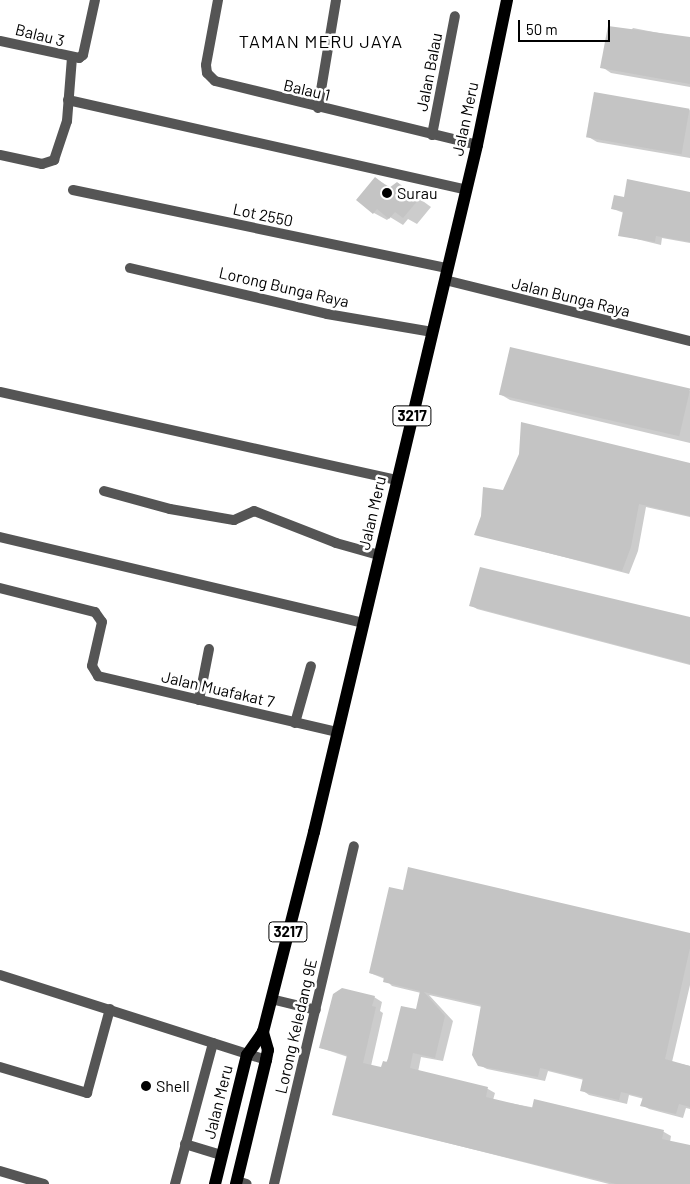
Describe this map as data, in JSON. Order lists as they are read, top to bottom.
{
  "streets": {
    "main road": ["Jalan Meru", "3217"],
    "street": [
      "Balau 3",
      "Jalan Balau",
      "Balau 1",
      "Lot 2550",
      "Lorong Bunga Raya",
      "Jalan Bunga Raya",
      "Jalan Muafakat 7",
      "Lorong Keledang 9E"
    ]
  },
  "crossings": [
    ["Jalan Balau", "Balau 1"],
    ["Balau 1", "Jalan Meru"],
    ["Jalan Meru", "Lot 2550"],
    ["Jalan Meru", "Lorong Bunga Raya"],
    ["Jalan Meru", "Jalan Bunga Raya"],
    ["Jalan Meru", "Jalan Muafakat 7"],
    ["Lot 2550", "Jalan Bunga Raya"]
  ],
  "districts": ["TAMAN MERU JAYA"],
  "places": ["Surau", "Shell"],
  "scale_bar": "50 m"
}
